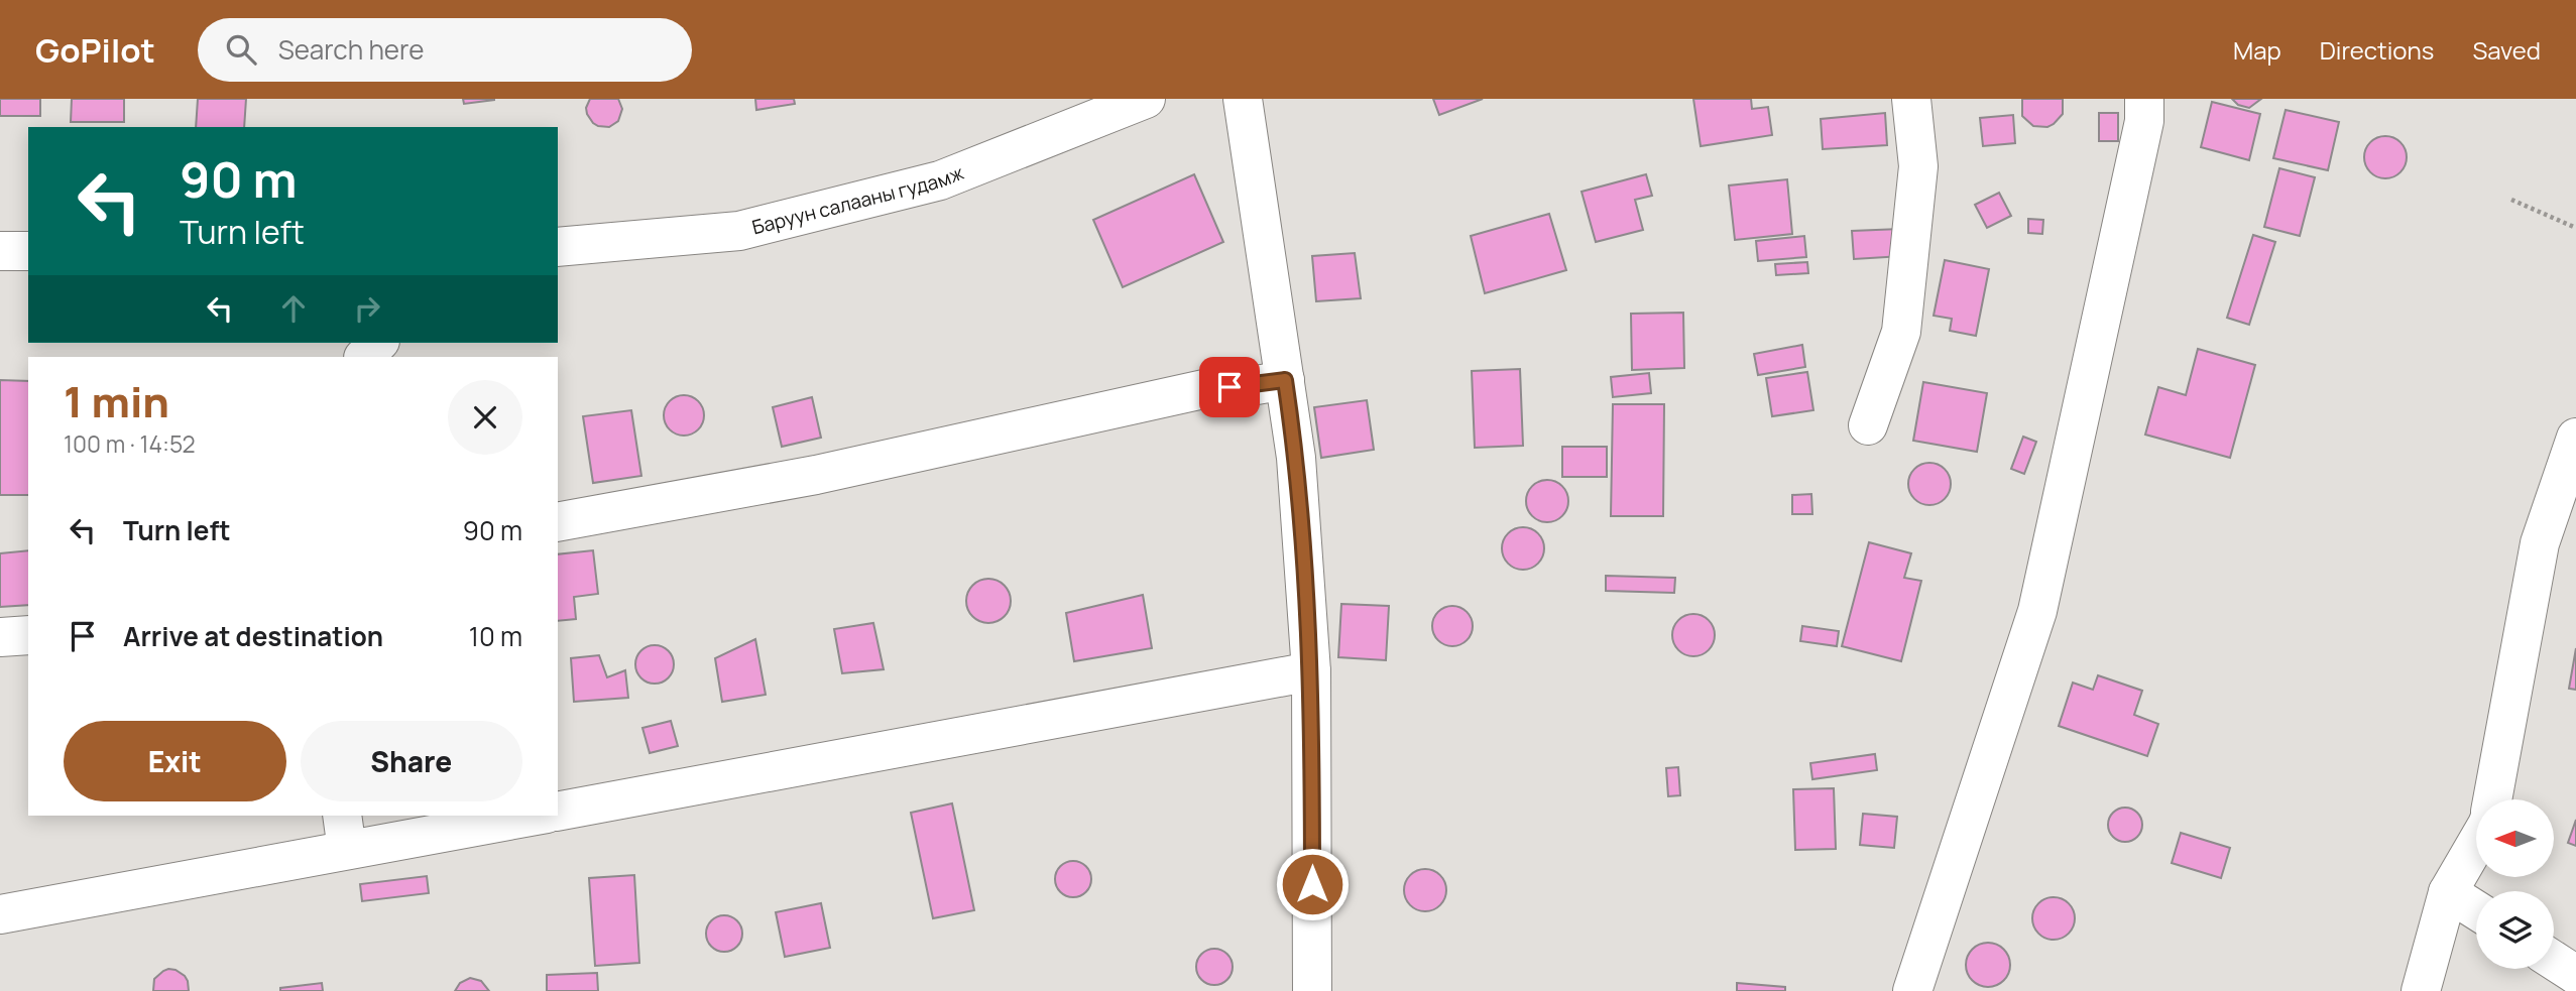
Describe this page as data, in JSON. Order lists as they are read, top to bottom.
{
  "streets": {
    "street": ["Баруун салааны гудамж"]
  },
  "north": "left",
  "page": {
    "header": "GoPilot",
    "search": "Search here",
    "nav": ["Map", "Directions", "Saved"],
    "turn": ["90 m", "Turn left"],
    "heading": ["1 min", "100 m · 14:52"],
    "list": [
      {
        "name": "Turn left",
        "value": "90 m"
      },
      {
        "name": "Arrive at destination",
        "value": "10 m"
      }
    ],
    "buttons": ["Exit", "Share"]
  }
}
